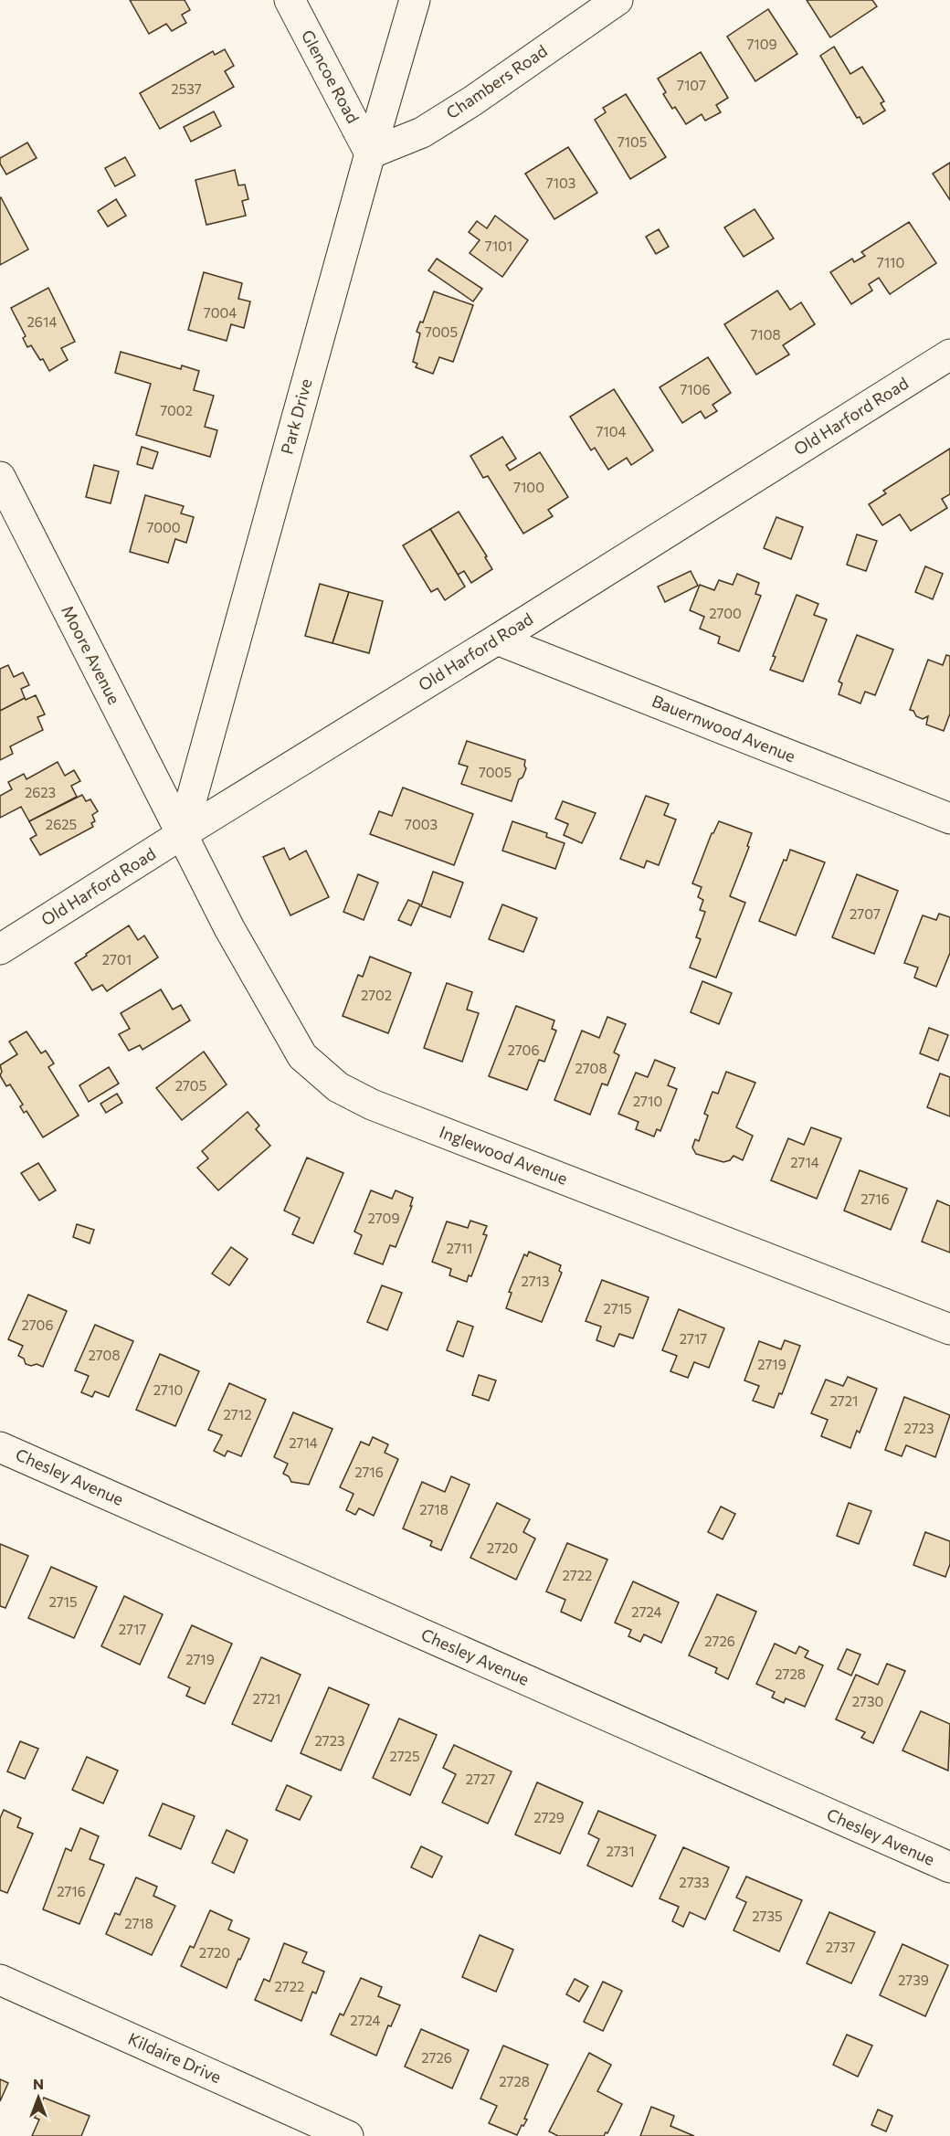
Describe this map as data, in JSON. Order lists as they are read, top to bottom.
{
  "streets": {
    "street": [
      "Glencoe Road",
      "Chambers Road",
      "Park Drive",
      "Old Harford Road",
      "Moore Avenue",
      "Bauernwood Avenue",
      "Inglewood Avenue",
      "Chesley Avenue",
      "Kildaire Drive"
    ]
  },
  "crossings": [
    ["Glencoe Road", "Chambers Road"],
    ["Glencoe Road", "Park Drive"],
    ["Chambers Road", "Park Drive"],
    ["Park Drive", "Old Harford Road"],
    ["Park Drive", "Moore Avenue"],
    ["Park Drive", "Inglewood Avenue"],
    ["Old Harford Road", "Moore Avenue"],
    ["Old Harford Road", "Bauernwood Avenue"],
    ["Old Harford Road", "Inglewood Avenue"],
    ["Moore Avenue", "Inglewood Avenue"]
  ],
  "house_numbers": [
    "7109",
    "7107",
    "2537",
    "7105",
    "7103",
    "7101",
    "7110",
    "7004",
    "2614",
    "7005",
    "7108",
    "7106",
    "7002",
    "7104",
    "7100",
    "7000",
    "2700",
    "7005",
    "2623",
    "2625",
    "7003",
    "2707",
    "2701",
    "2702",
    "2706",
    "2708",
    "2705",
    "2710",
    "2714",
    "2716",
    "2709",
    "2711",
    "2713",
    "2715",
    "2706",
    "2717",
    "2708",
    "2719",
    "2710",
    "2721",
    "2712",
    "2723",
    "2714",
    "2716",
    "2718",
    "2720",
    "2722",
    "2715",
    "2724",
    "2717",
    "2726",
    "2719",
    "2728",
    "2721",
    "2730",
    "2723",
    "2725",
    "2727",
    "2729",
    "2731",
    "2733",
    "2716",
    "2735",
    "2718",
    "2737",
    "2720",
    "2739",
    "2722",
    "2724",
    "2726",
    "2728"
  ],
  "north": "top"
}
